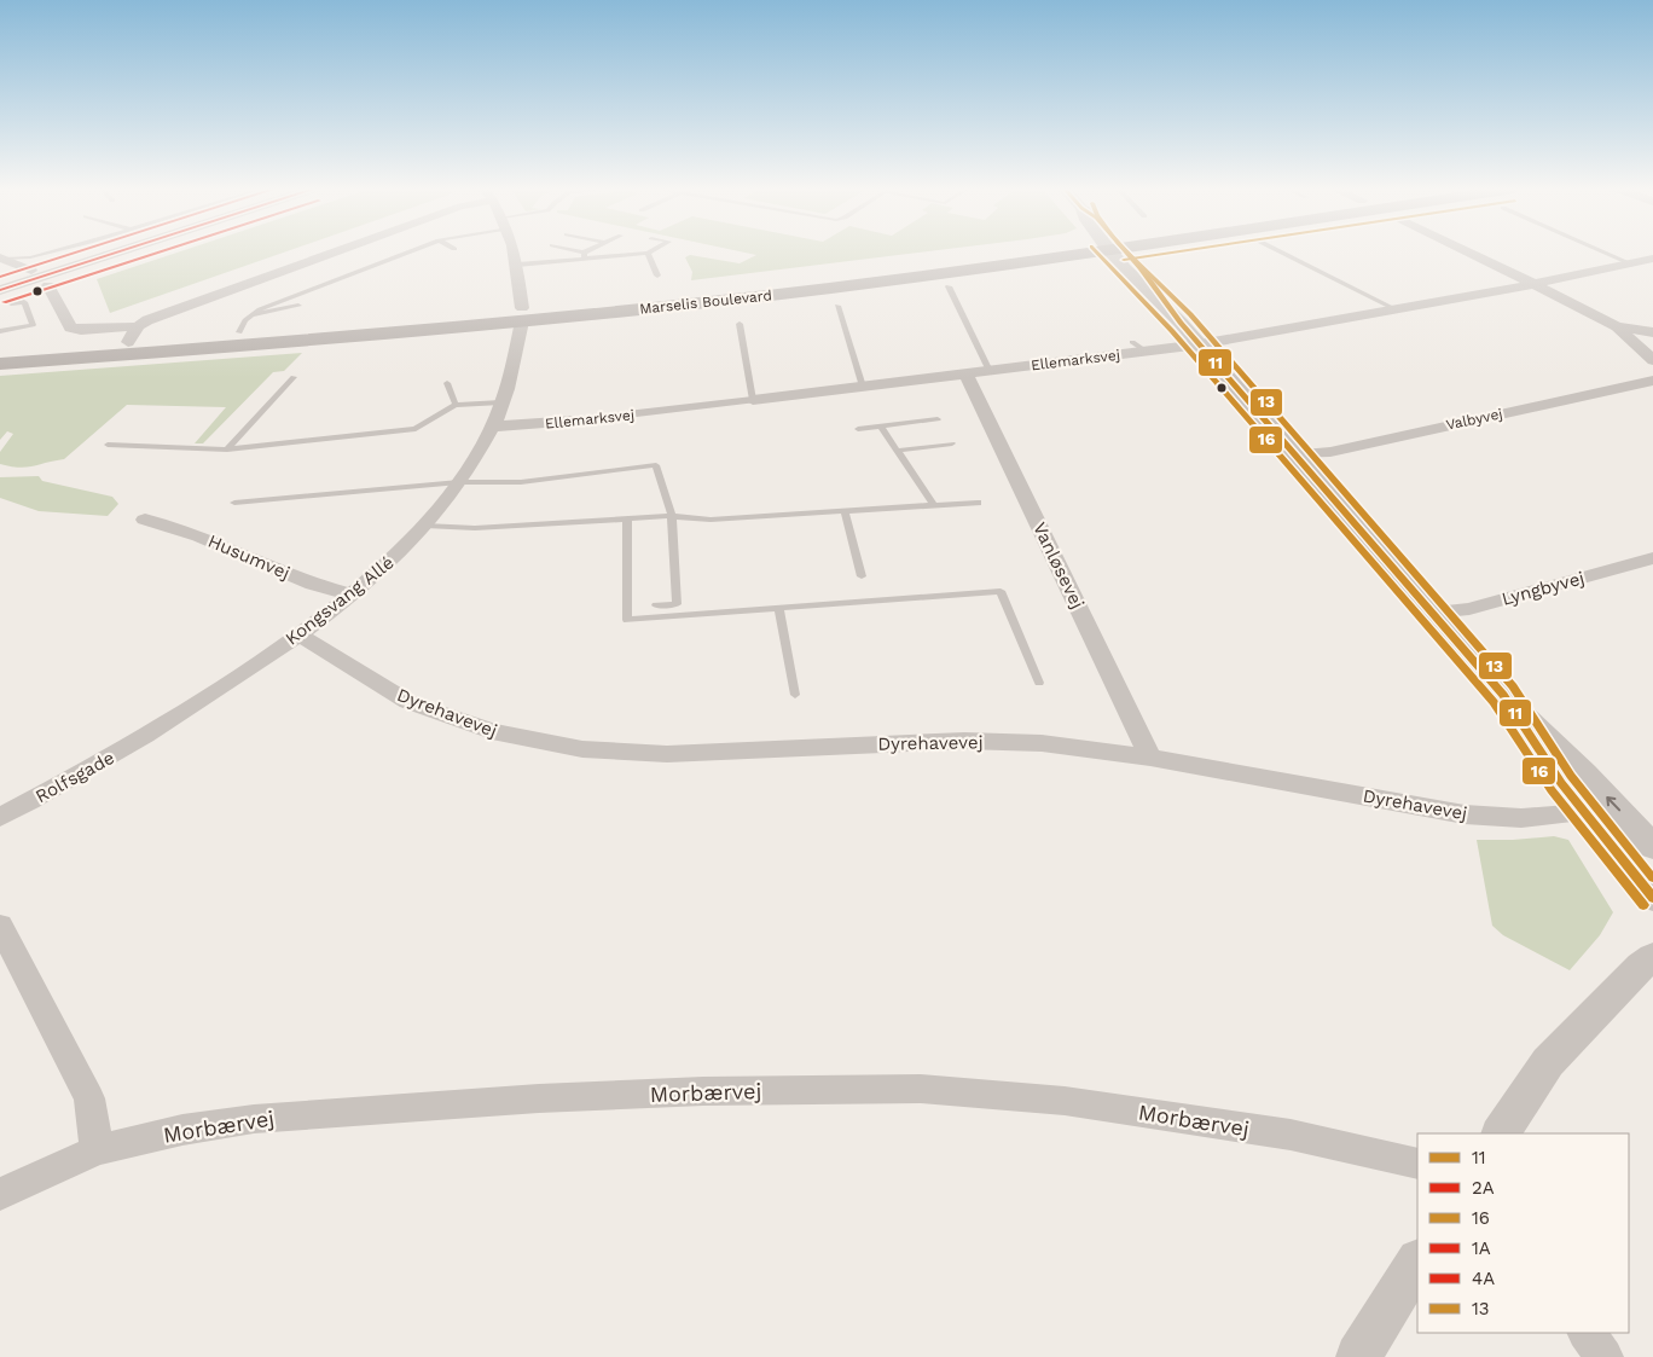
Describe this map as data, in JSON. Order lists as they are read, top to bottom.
{
  "streets": {
    "main road": ["Marselis Boulevard"],
    "street": [
      "Ellemarksvej",
      "Valbyvej",
      "Husumvej",
      "Vanløsevej",
      "Lyngbyvej",
      "Kongsvang Allé",
      "Dyrehavevej",
      "Rolfsgade",
      "Morbærvej"
    ]
  },
  "crossings": [
    ["Marselis Boulevard", "Kongsvang Allé"],
    ["Ellemarksvej", "Vanløsevej"],
    ["Ellemarksvej", "Kongsvang Allé"],
    ["Husumvej", "Kongsvang Allé"],
    ["Vanløsevej", "Dyrehavevej"],
    ["Kongsvang Allé", "Dyrehavevej"],
    ["Kongsvang Allé", "Rolfsgade"]
  ],
  "lines": [
    "transit line 11",
    "transit line 2A",
    "transit line 16",
    "transit line 1A",
    "transit line 4A",
    "transit line 13"
  ],
  "legend": [
    "11",
    "2A",
    "16",
    "1A",
    "4A",
    "13"
  ]
}
